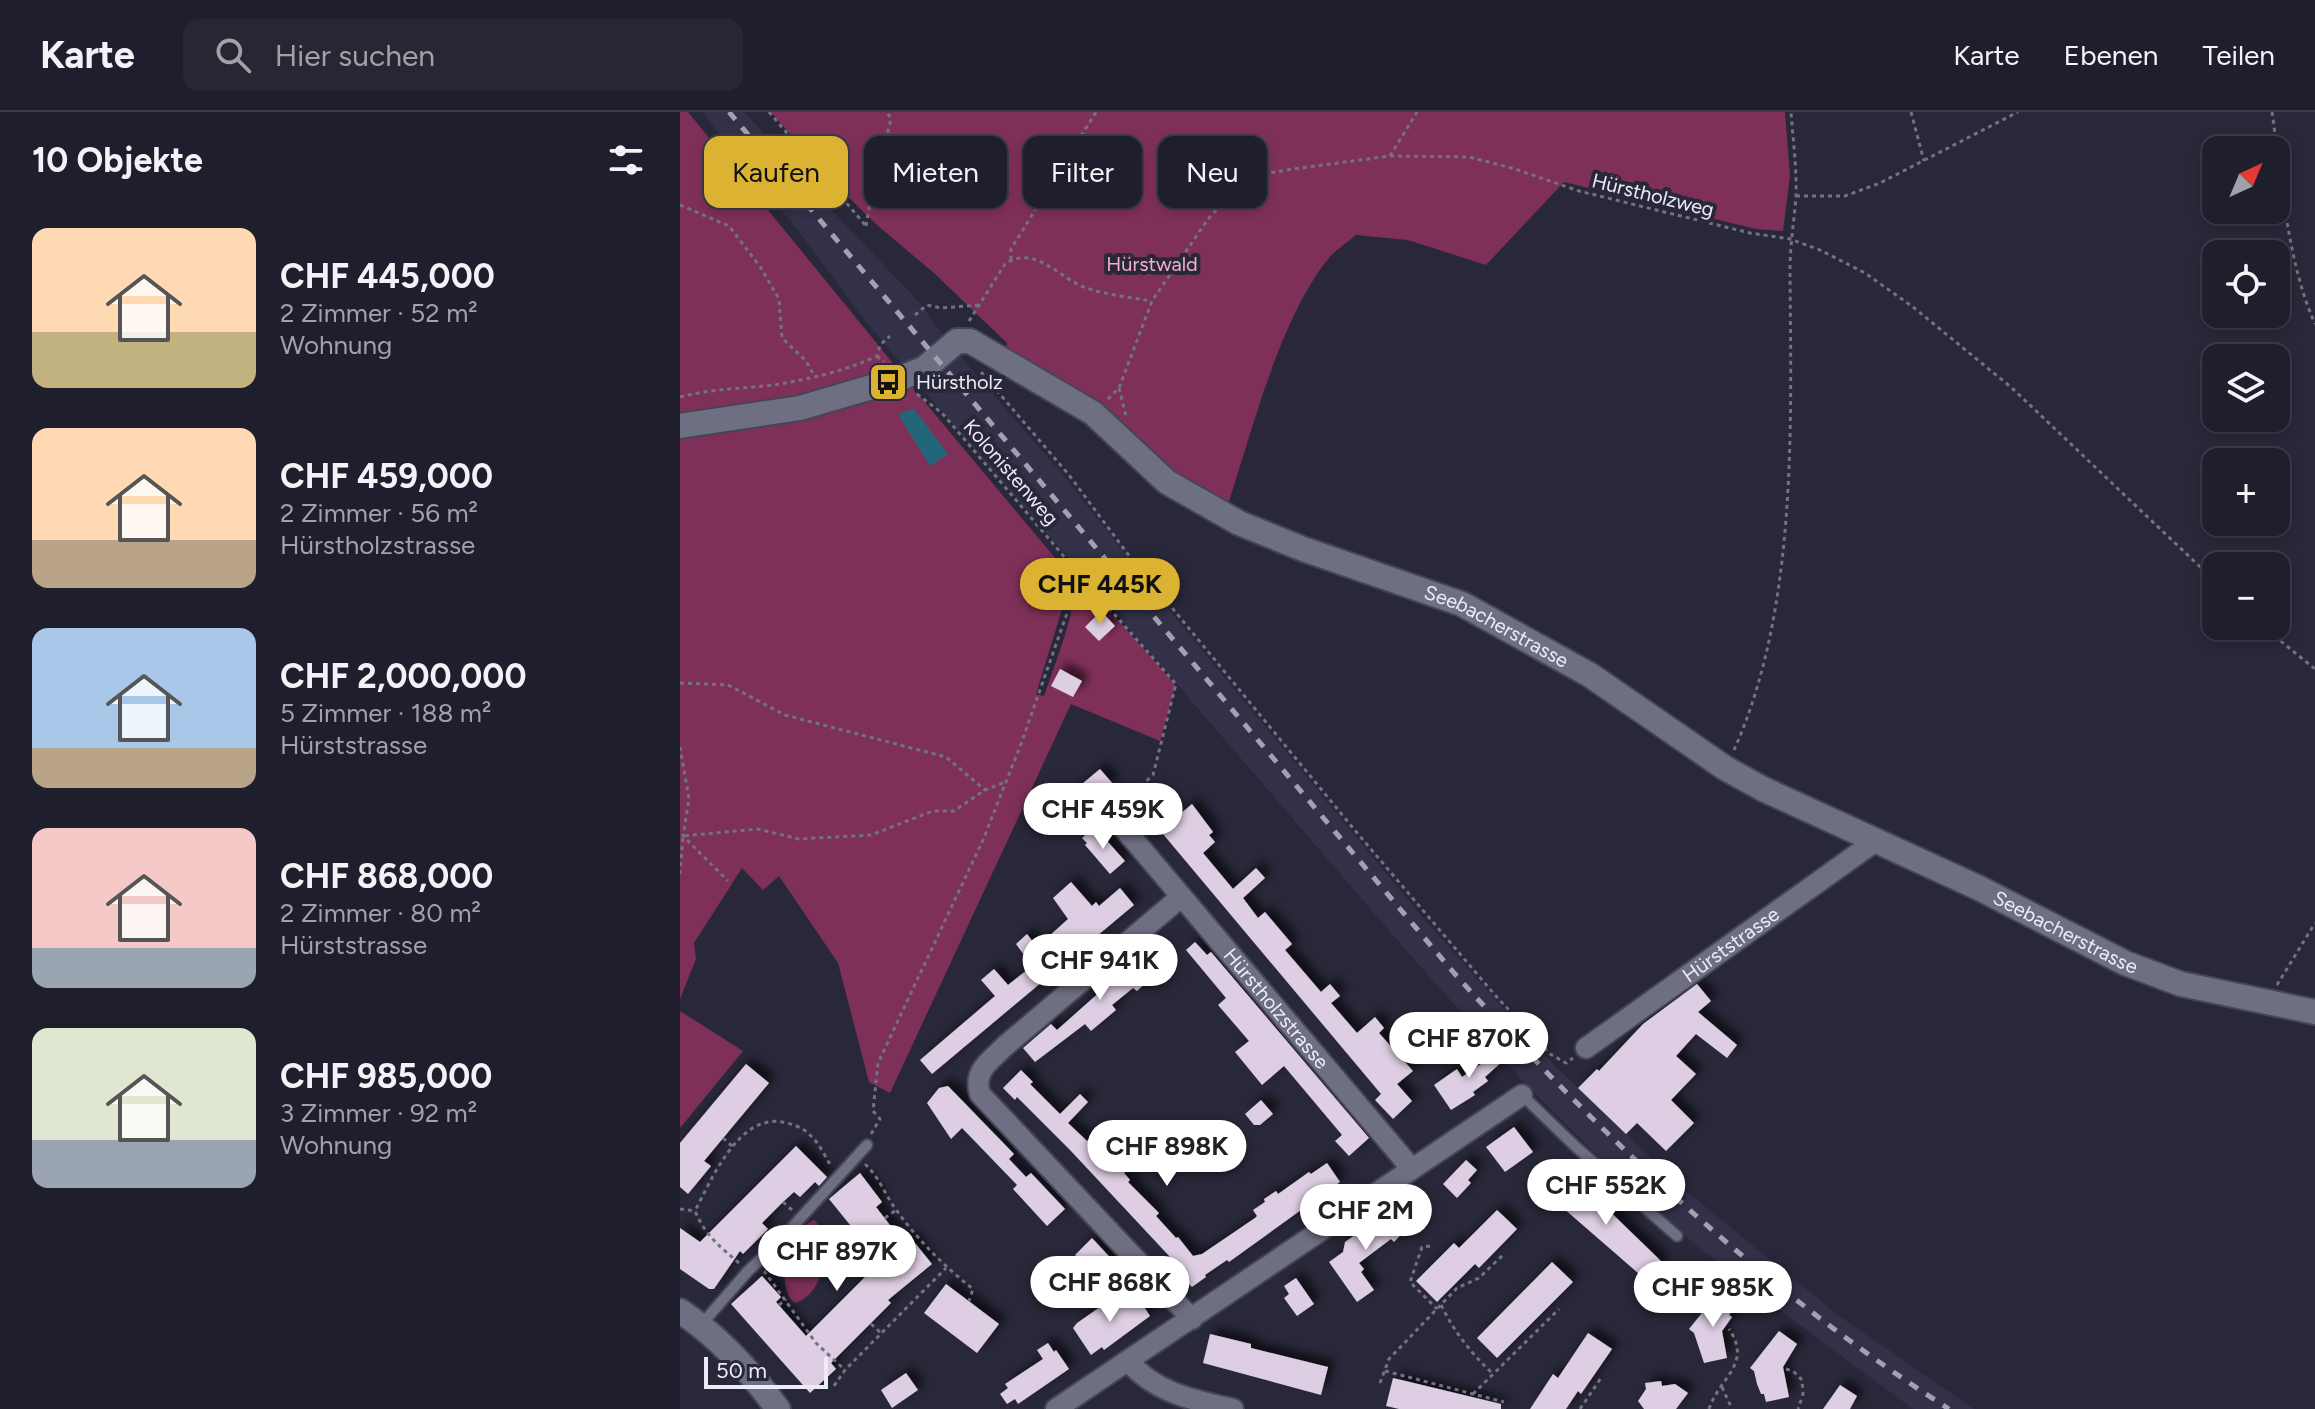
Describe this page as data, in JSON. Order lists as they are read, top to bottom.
{
  "streets": {
    "street": ["Seebacherstrasse", "Hürststrasse", "Hürstholzstrasse"],
    "path": ["Hürstholzweg", "Kolonistenweg"]
  },
  "crossings": [
    ["Hürstholzweg", "Seebacherstrasse"],
    ["Kolonistenweg", "Hürstholzstrasse"],
    ["Seebacherstrasse", "Hürststrasse"]
  ],
  "parks": ["Hürstwald"],
  "places": {
    "bus stop": ["Hürstholz"]
  },
  "scale_bar": "50 m",
  "north": "top right",
  "page": {
    "header": "Karte",
    "search": "Hier suchen",
    "nav": ["Karte", "Ebenen", "Teilen"],
    "heading": "10 Objekte",
    "map_buttons": ["+", "−"],
    "chip": [
      "Kaufen",
      "Mieten",
      "Filter",
      "Neu"
    ],
    "list": [
      {
        "name": "CHF 445,000",
        "note": "2 Zimmer · 52 m² · Wohnung"
      },
      {
        "name": "CHF 459,000",
        "note": "2 Zimmer · 56 m² · Hürstholzstrasse"
      },
      {
        "name": "CHF 2,000,000",
        "note": "5 Zimmer · 188 m² · Hürststrasse"
      },
      {
        "name": "CHF 868,000",
        "note": "2 Zimmer · 80 m² · Hürststrasse"
      },
      {
        "name": "CHF 985,000",
        "note": "3 Zimmer · 92 m² · Wohnung"
      }
    ],
    "price": [
      "CHF 445K",
      "CHF 459K",
      "CHF 941K",
      "CHF 870K",
      "CHF 898K",
      "CHF 552K",
      "CHF 2M",
      "CHF 897K",
      "CHF 868K",
      "CHF 985K"
    ],
    "scale": "50 m"
  }
}
